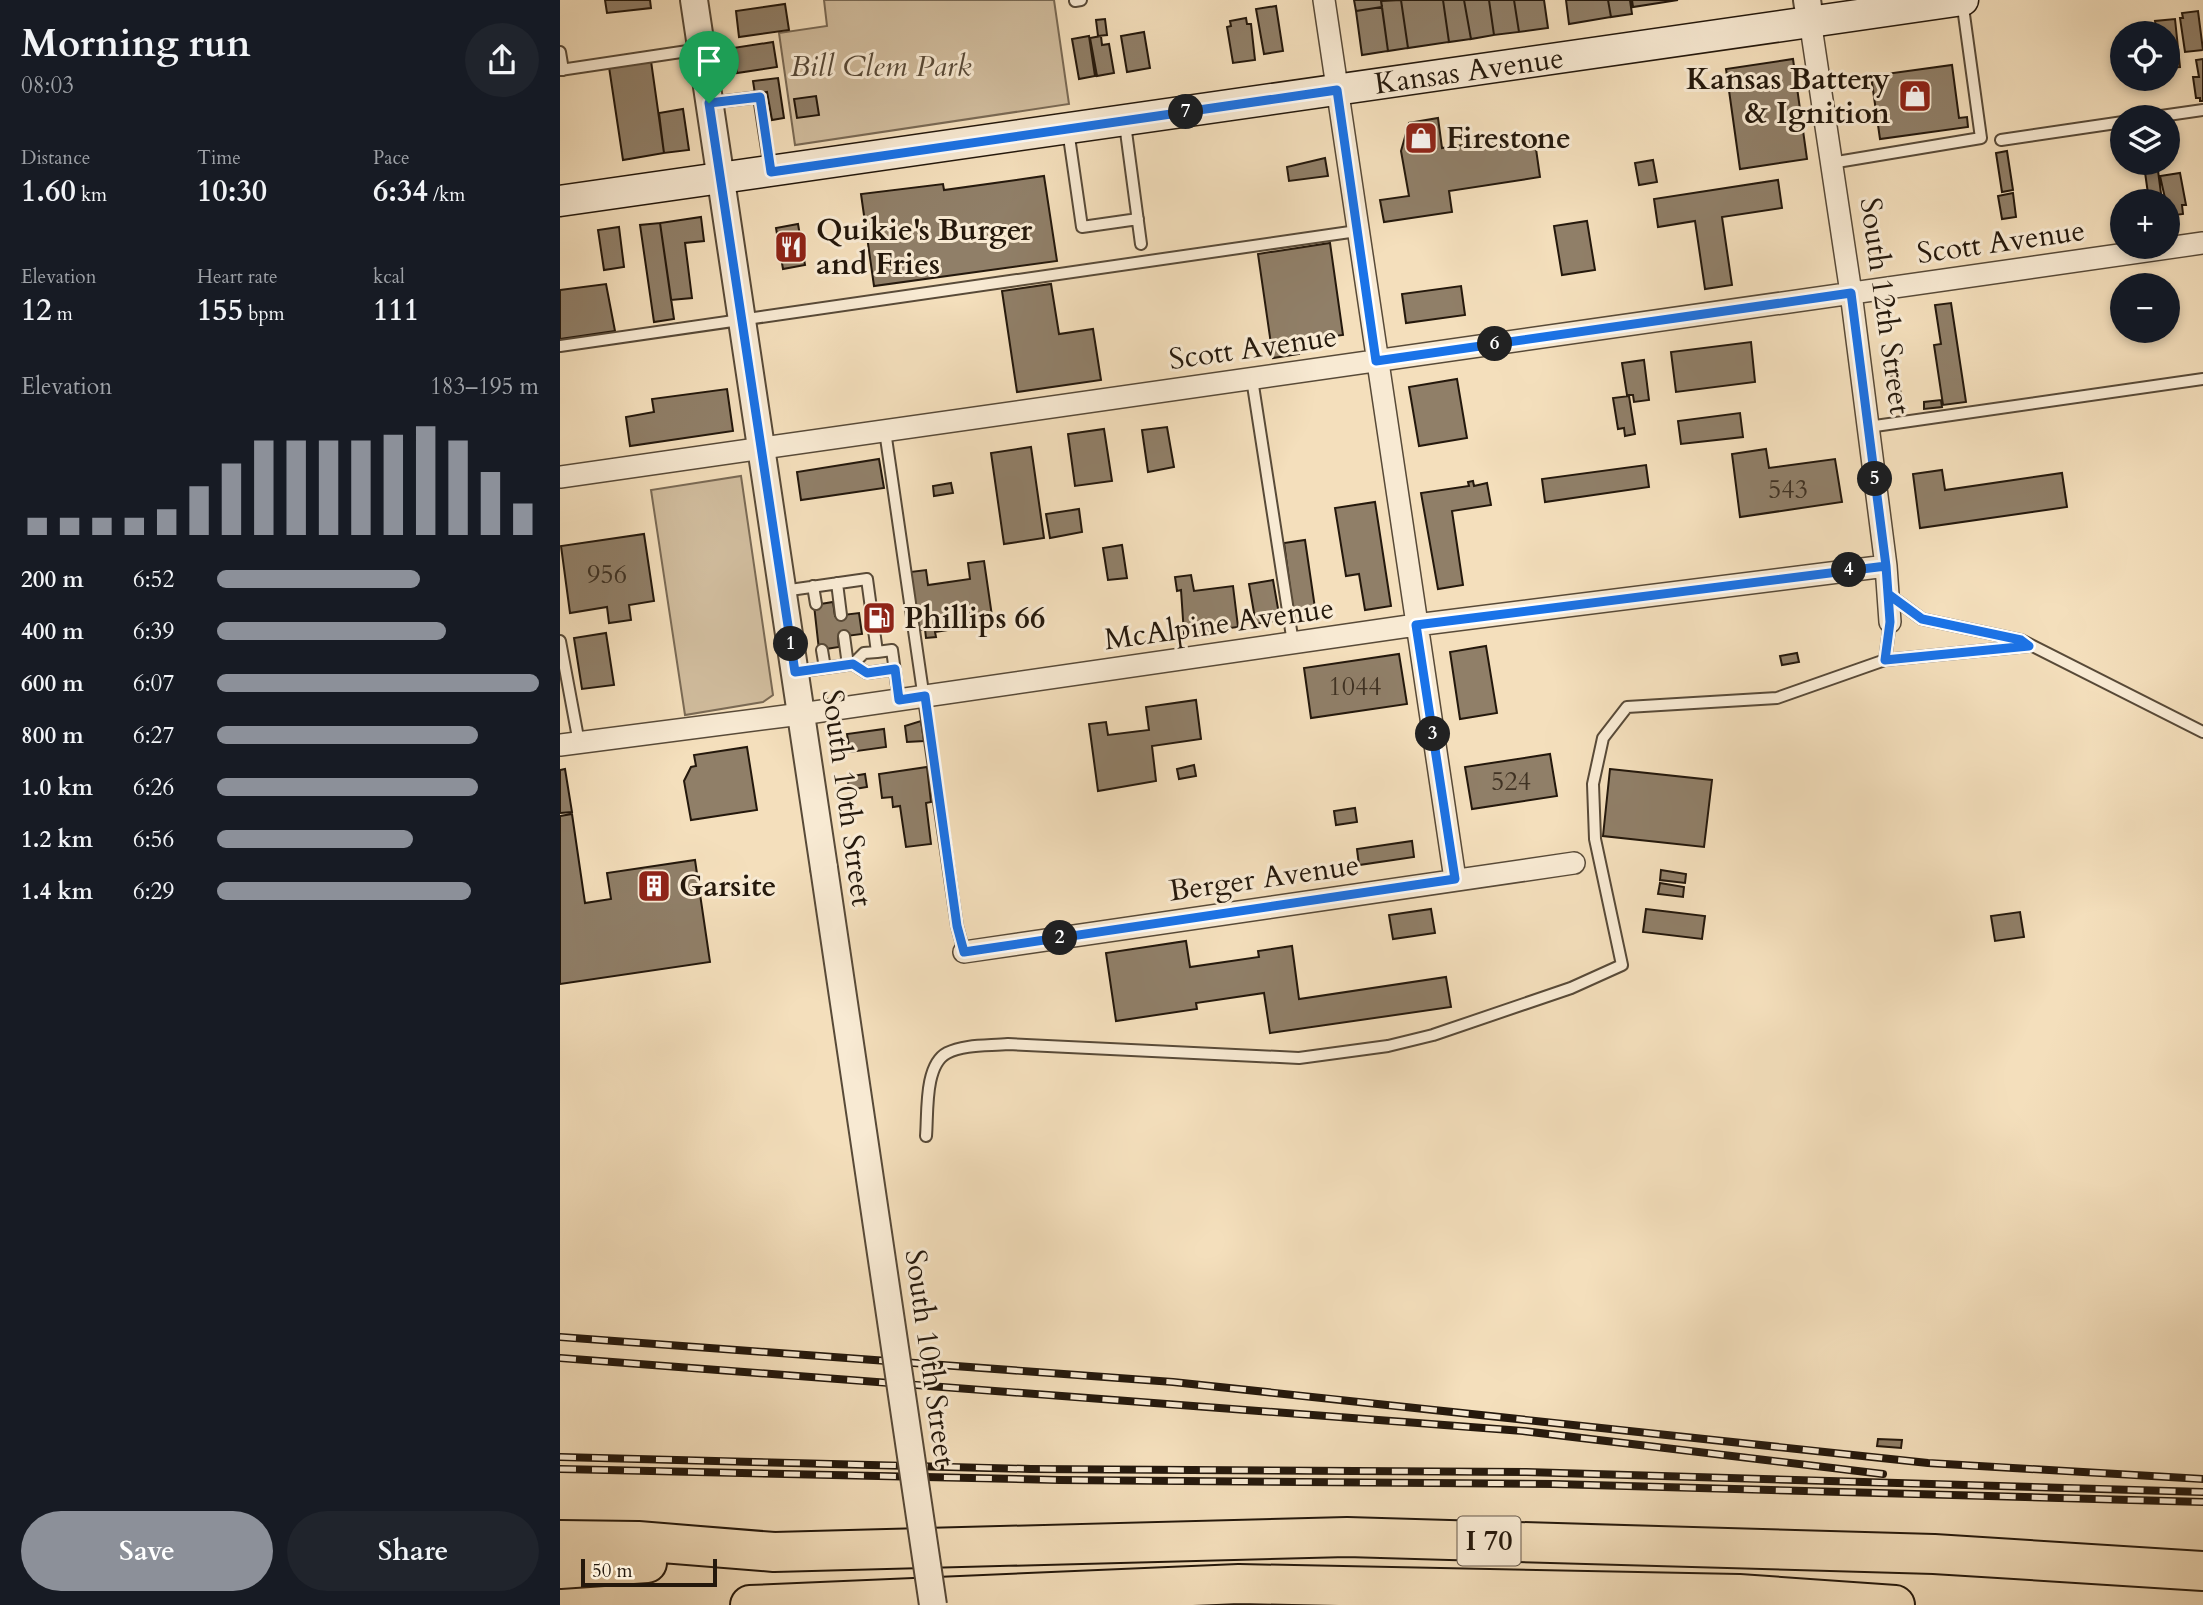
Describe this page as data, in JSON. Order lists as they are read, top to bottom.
{
  "streets": {
    "highway": ["I 70"],
    "main road": ["Kansas Avenue"],
    "street": [
      "Scott Avenue",
      "South 12th Street",
      "McAlpine Avenue",
      "South 10th Street",
      "Berger Avenue"
    ]
  },
  "crossings": [
    ["Kansas Avenue", "South 12th Street"],
    ["Kansas Avenue", "South 10th Street"],
    ["Scott Avenue", "South 12th Street"],
    ["Scott Avenue", "South 10th Street"],
    ["South 12th Street", "McAlpine Avenue"],
    ["McAlpine Avenue", "South 10th Street"]
  ],
  "parks": ["Bill Clem Park"],
  "places": {
    "shop": ["Kansas Battery & Ignition", "Firestone"],
    "restaurant": ["Quikie's Burger and Fries"],
    "fuel station": ["Phillips 66"],
    "building": ["Garsite"]
  },
  "house_numbers": [
    "543",
    "956",
    "1044",
    "524"
  ],
  "scale_bar": "50 m",
  "page": {
    "heading": ["Morning run", "08:03"],
    "map_buttons": ["+", "−"],
    "pins": [
      "7",
      "6",
      "5",
      "4",
      "1",
      "3",
      "2"
    ],
    "stats": [
      ["Distance", "1.60 km"],
      ["Time", "10:30"],
      ["Pace", "6:34 /km"],
      ["Elevation", "12 m"],
      ["Heart rate", "155 bpm"],
      ["kcal", "111"]
    ],
    "chart": ["Elevation", "183–195 m"],
    "list": [
      {
        "name": "200 m",
        "note": "6:52"
      },
      {
        "name": "400 m",
        "note": "6:39"
      },
      {
        "name": "600 m",
        "note": "6:07"
      },
      {
        "name": "800 m",
        "note": "6:27"
      },
      {
        "name": "1.0 km",
        "note": "6:26"
      },
      {
        "name": "1.2 km",
        "note": "6:56"
      },
      {
        "name": "1.4 km",
        "note": "6:29"
      }
    ],
    "buttons": ["Save", "Share"],
    "scale": "50 m"
  }
}
